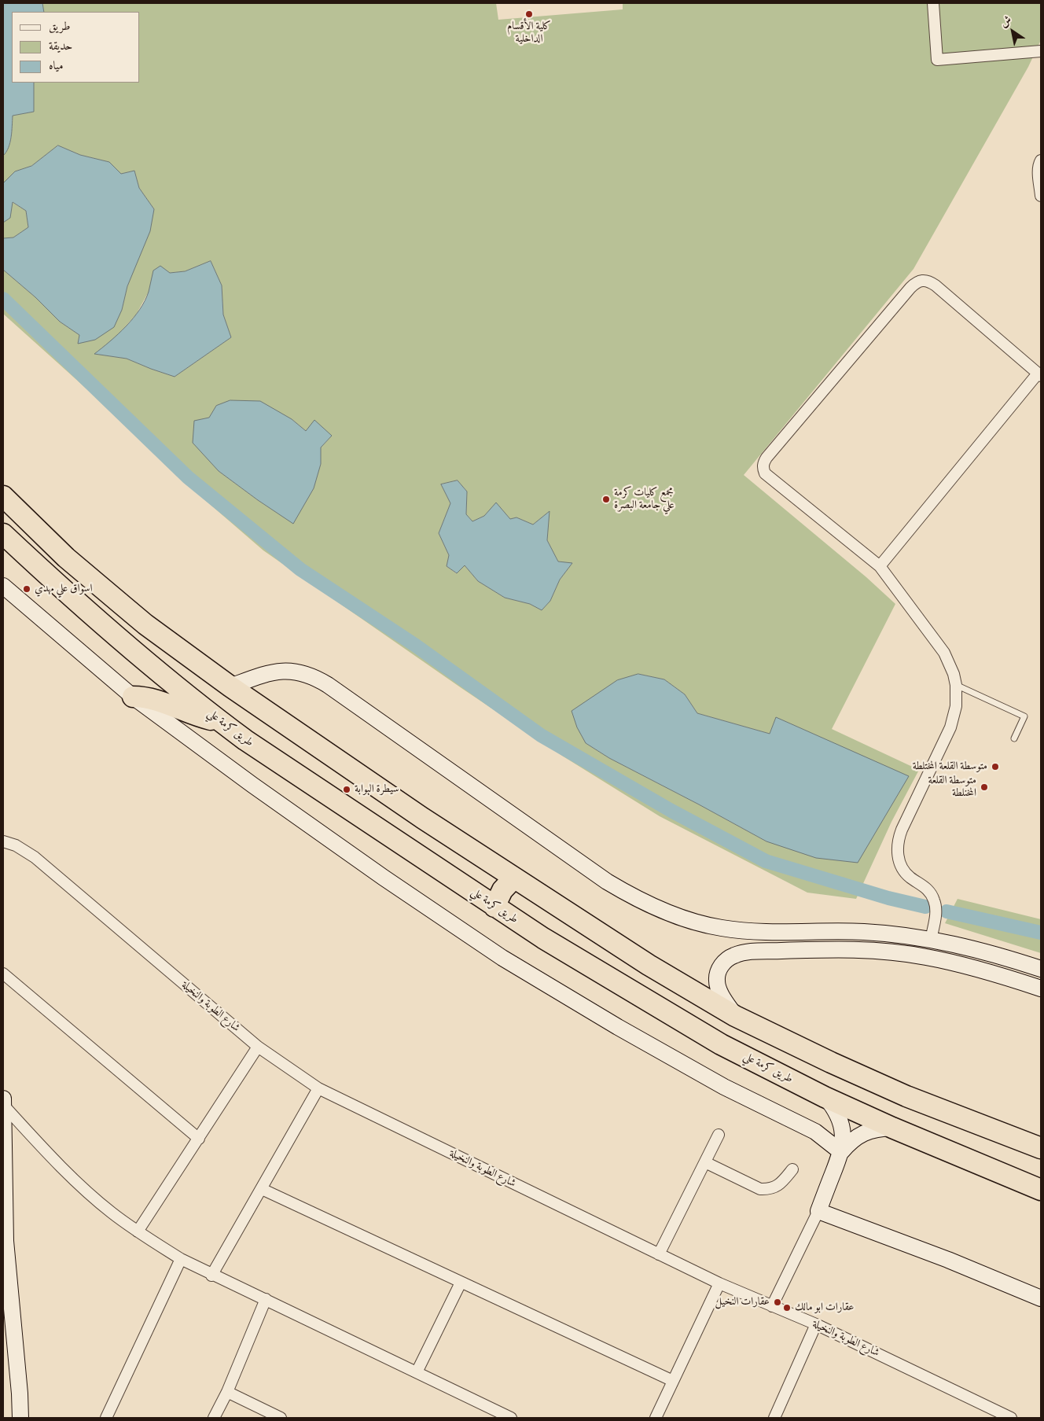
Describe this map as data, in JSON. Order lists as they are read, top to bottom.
{
  "streets": {
    "highway": ["طريق كرمة علي"],
    "street": ["شارع الطوبة والنخيلة"]
  },
  "places": [
    "كلية الأقسام الداخلية",
    "مجمع كليات كرمة علي جامعة البصرة",
    "اسواق علي مهدي",
    "متوسطة القلعة المختلطة",
    "متوسطة القلعة المخنلطة",
    "سيطرة البوابة",
    "عقارات النخيل",
    "عقارات ابو مالك"
  ],
  "legend": ["طريق", "حديقة", "مياه"],
  "north": "top left"
}
